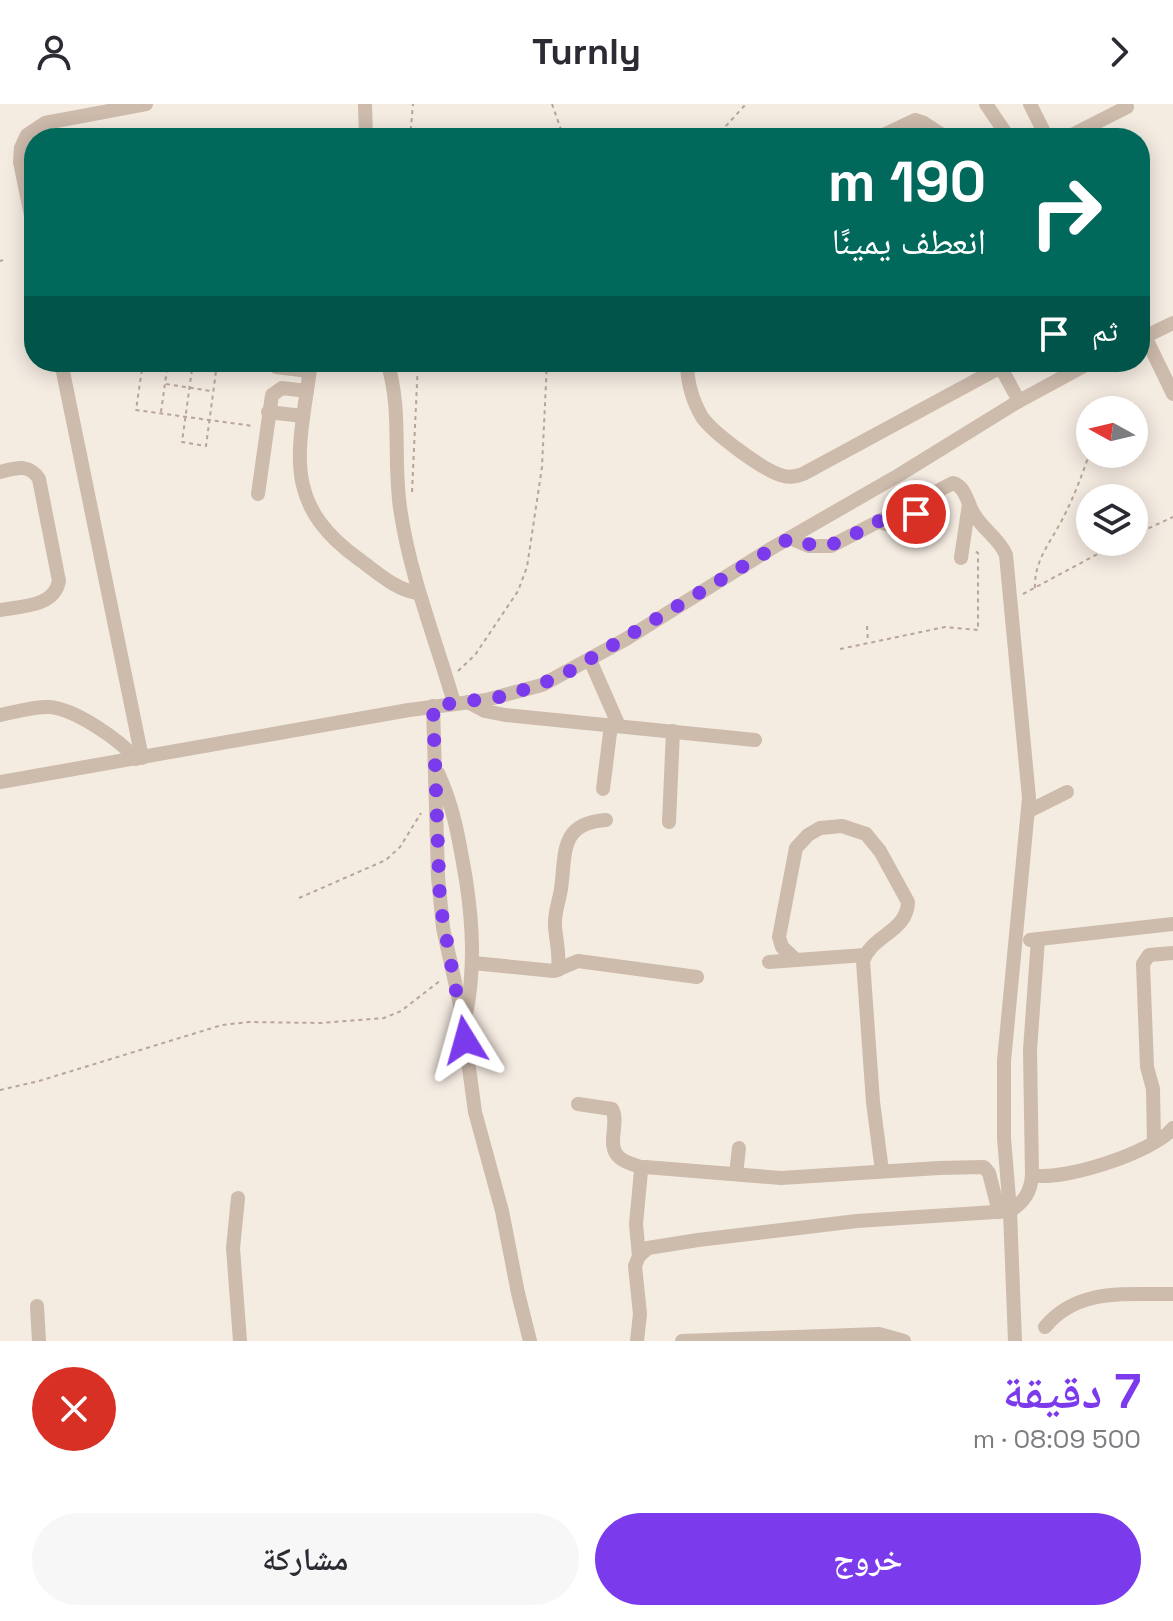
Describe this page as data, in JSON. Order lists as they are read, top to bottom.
{
  "north": "left",
  "page": {
    "header": "Turnly",
    "turn": ["190 m", "انعطف يمينًا"],
    "then": "ثم",
    "heading": ["7 دقيقة", "500 m · 08:09"],
    "buttons": ["خروج", "مشاركة"]
  }
}
